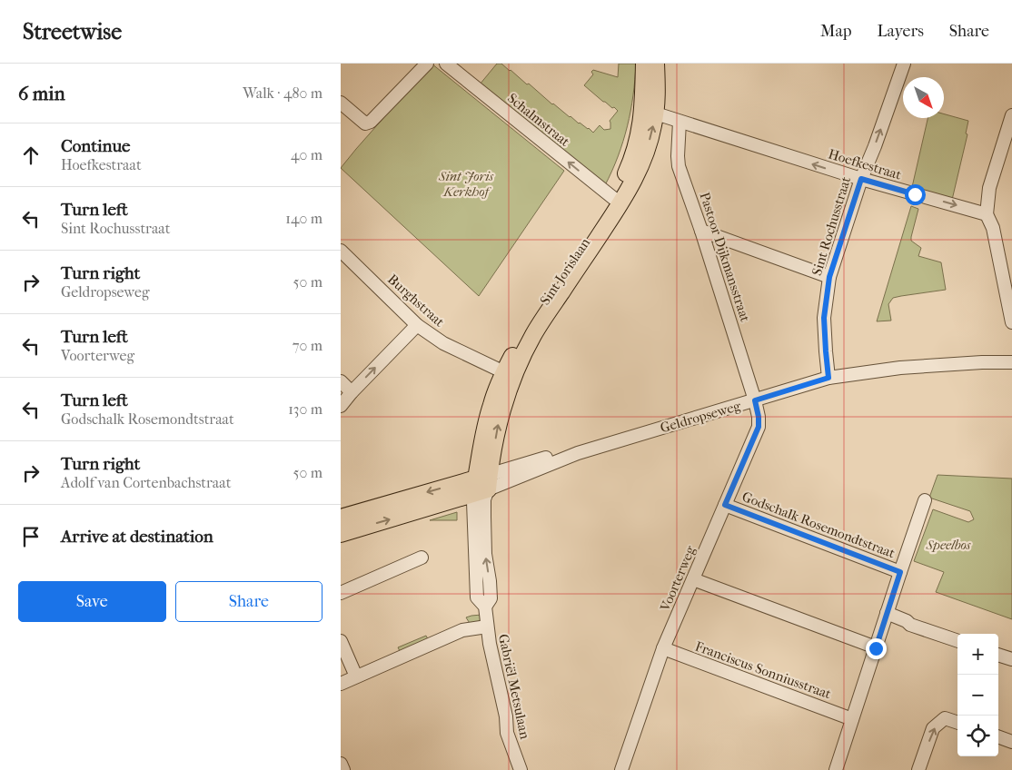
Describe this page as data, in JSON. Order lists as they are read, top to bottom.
{
  "streets": {
    "main road": ["Sint Jorislaan", "Geldropseweg"],
    "street": [
      "Schalmstraat",
      "Hoefkestraat",
      "Sint Rochusstraat",
      "Pastoor Dijkmansstraat",
      "Burghstraat",
      "Godschalk Rosemondtstraat",
      "Voorterweg",
      "Franciscus Sonniusstraat",
      "Gabriël Metsulaan"
    ]
  },
  "crossings": [
    ["Schalmstraat", "Sint Jorislaan"],
    ["Hoefkestraat", "Sint Rochusstraat"],
    ["Hoefkestraat", "Pastoor Dijkmansstraat"],
    ["Hoefkestraat", "Sint Jorislaan"],
    ["Sint Rochusstraat", "Geldropseweg"],
    ["Pastoor Dijkmansstraat", "Geldropseweg"],
    ["Pastoor Dijkmansstraat", "Voorterweg"],
    ["Sint Jorislaan", "Burghstraat"],
    ["Sint Jorislaan", "Geldropseweg"],
    ["Sint Jorislaan", "Gabriël Metsulaan"],
    ["Geldropseweg", "Voorterweg"],
    ["Geldropseweg", "Gabriël Metsulaan"],
    ["Godschalk Rosemondtstraat", "Voorterweg"],
    ["Voorterweg", "Franciscus Sonniusstraat"]
  ],
  "one_way": ["Schalmstraat", "Sint Rochusstraat"],
  "parks": ["Sint Joris Kerkhof", "Speelbos"],
  "north": "bottom right",
  "page": {
    "header": "Streetwise",
    "nav": ["Map", "Layers", "Share"],
    "heading": ["6 min", "Walk · 480 m"],
    "list": [
      ["Continue", "Hoefkestraat", "40 m"],
      ["Turn left", "Sint Rochusstraat", "140 m"],
      ["Turn right", "Geldropseweg", "50 m"],
      ["Turn left", "Voorterweg", "70 m"],
      ["Turn left", "Godschalk Rosemondtstraat", "130 m"],
      ["Turn right", "Adolf van Cortenbachstraat", "50 m"],
      "Arrive at destination"
    ],
    "buttons": ["Save", "Share"],
    "map_buttons": ["+", "−"]
  }
}
